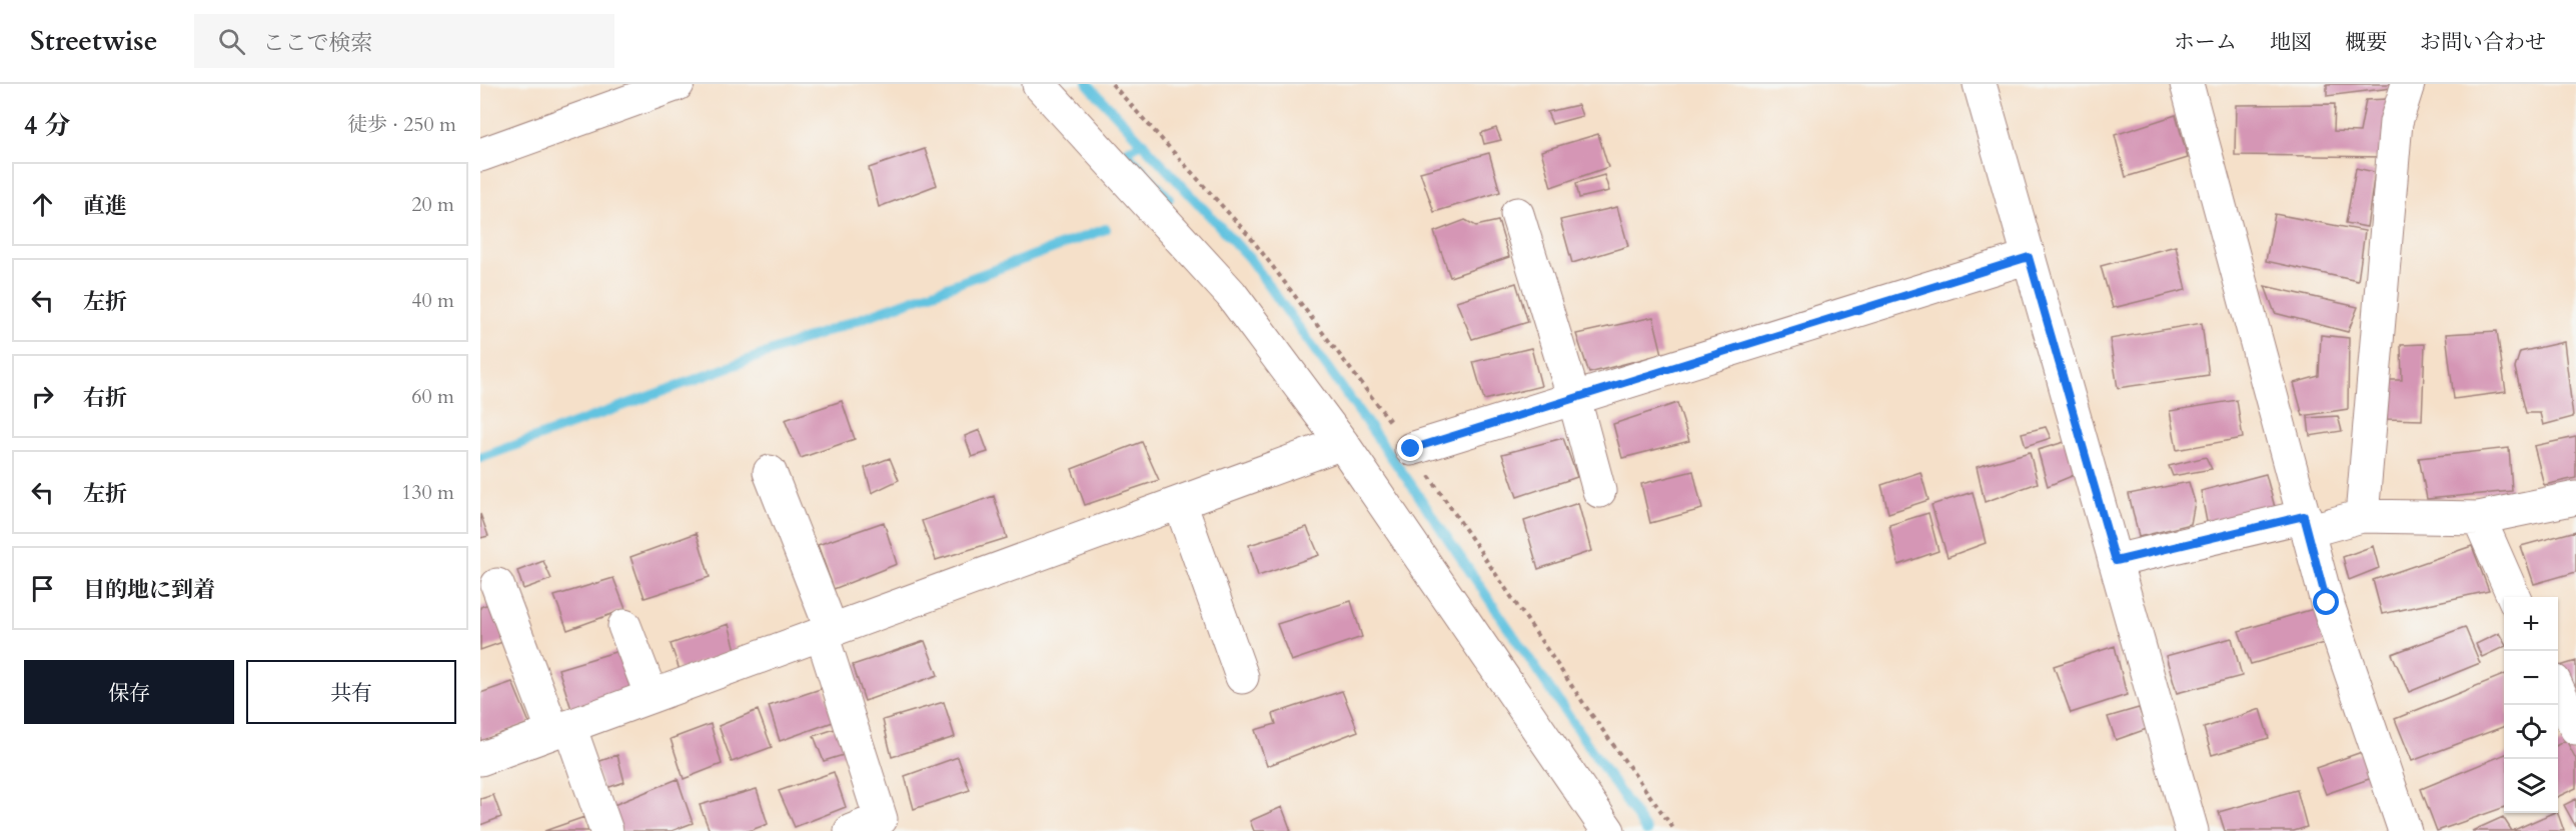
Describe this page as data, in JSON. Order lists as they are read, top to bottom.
{
  "page": {
    "header": "Streetwise",
    "search": "ここで検索",
    "nav": [
      "ホーム",
      "地図",
      "概要",
      "お問い合わせ"
    ],
    "heading": ["4 分", "徒歩 · 250 m"],
    "list": [
      ["直進", "20 m"],
      ["左折", "40 m"],
      ["右折", "60 m"],
      ["左折", "130 m"],
      "目的地に到着"
    ],
    "map_buttons": ["+", "−"],
    "buttons": ["保存", "共有"]
  }
}
